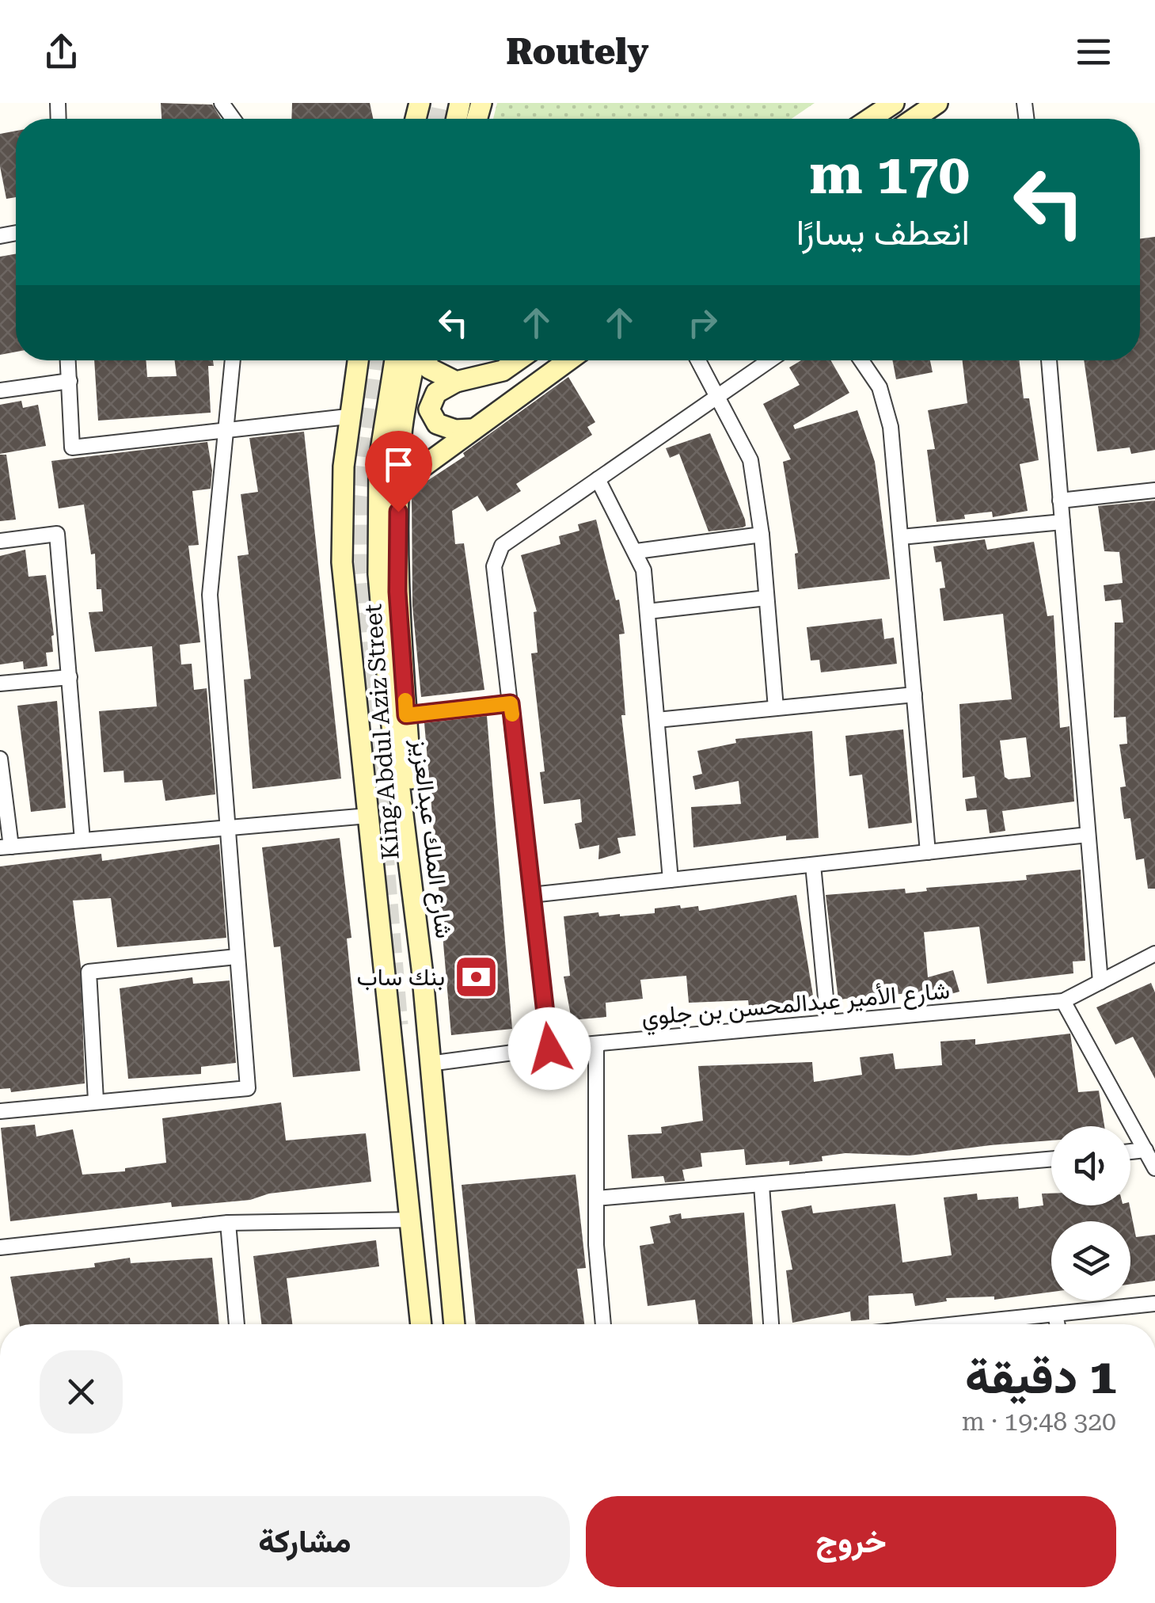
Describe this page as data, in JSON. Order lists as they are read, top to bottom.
{
  "streets": {
    "street": ["King Abdul Aziz Street", "شارع الملك عبدالعزيز", "شارع الأمير عبدالمحسن بن جلوي"]
  },
  "crossings": [
    ["King Abdul Aziz Street", "شارع الملك عبدالعزيز"],
    ["شارع الملك عبدالعزيز", "شارع الأمير عبدالمحسن بن جلوي"]
  ],
  "places": {
    "bank": ["بنك ساب"]
  },
  "page": {
    "header": "Routely",
    "turn": ["170 m", "انعطف يسارًا"],
    "heading": ["1 دقيقة", "320 m · 19:48"],
    "buttons": ["خروج", "مشاركة"]
  }
}
